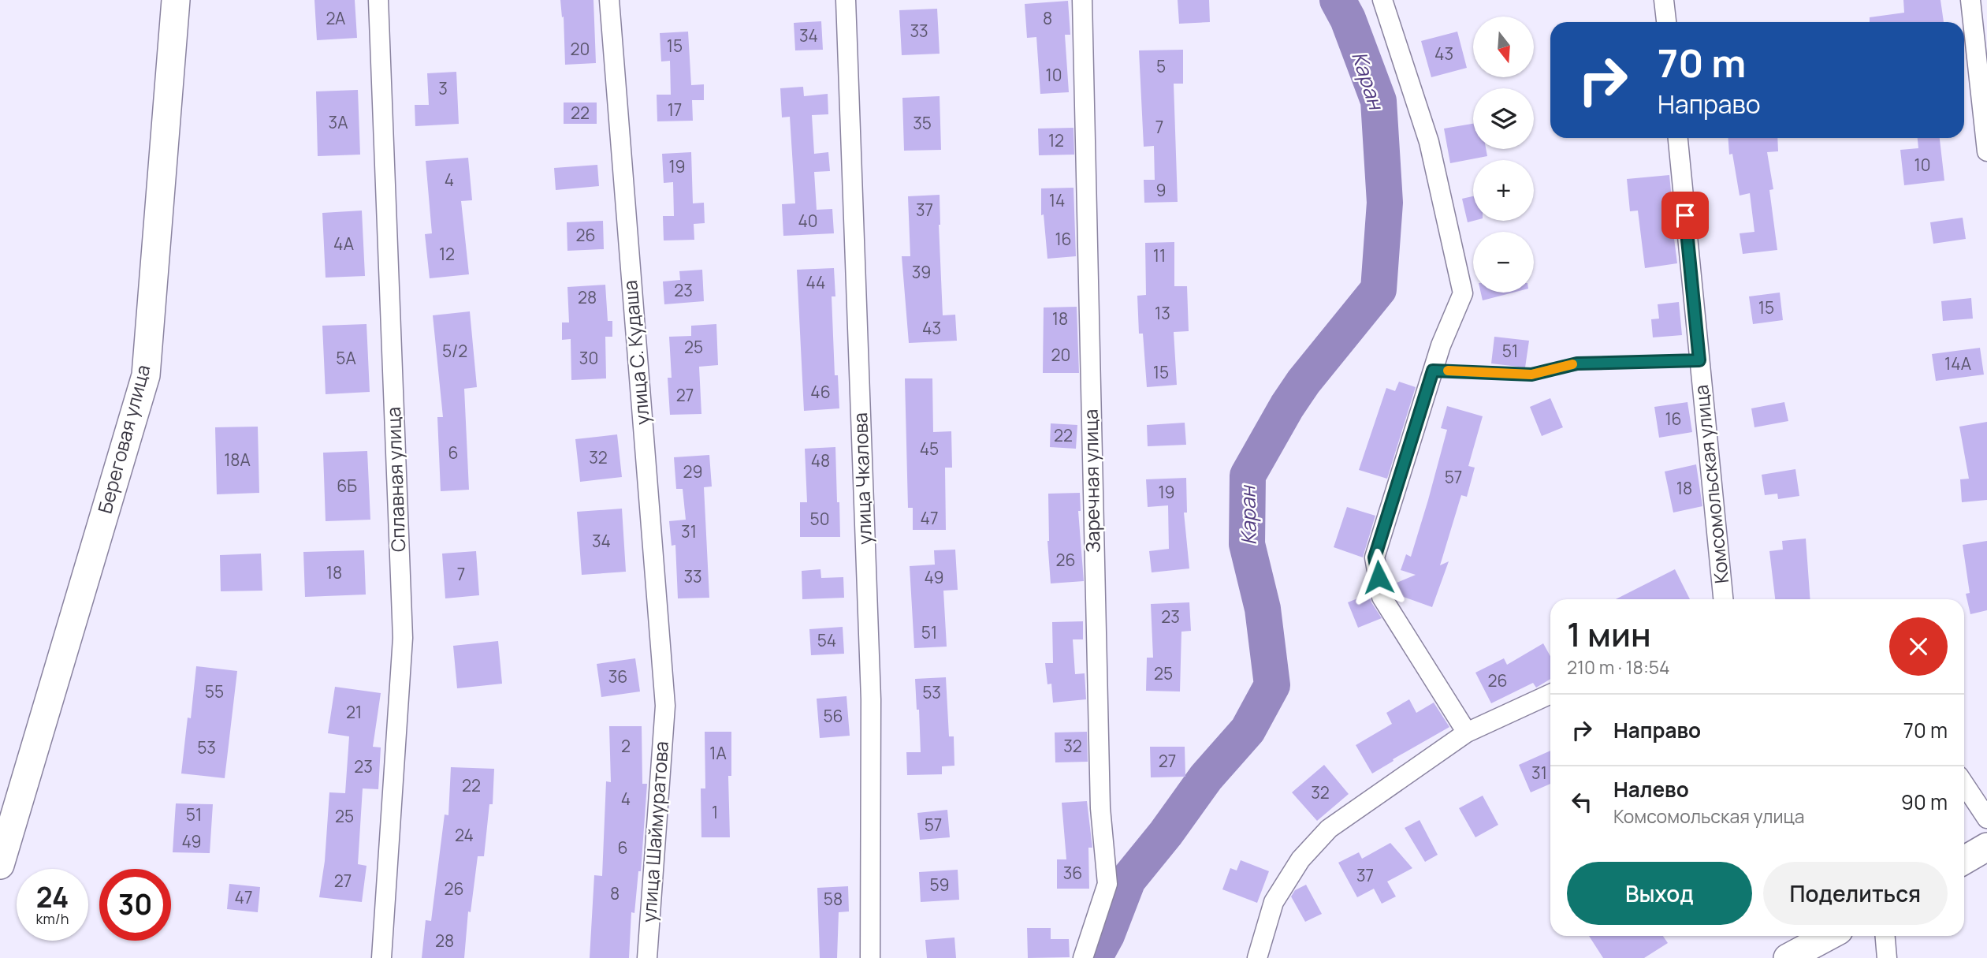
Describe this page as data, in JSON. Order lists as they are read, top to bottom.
{
  "streets": {
    "main road": ["Береговая улица"],
    "street": [
      "улица С. Кудаша",
      "улица Чкалова",
      "Сплавная улица",
      "Заречная улица",
      "Комсомольская улица",
      "улица Шаймуратова"
    ]
  },
  "crossings": [
    ["улица С. Кудаша", "улица Шаймуратова"]
  ],
  "water": ["Каран"],
  "house_numbers": [
    "2А",
    "8",
    "33",
    "34",
    "15",
    "20",
    "43",
    "5",
    "10",
    "3",
    "17",
    "22",
    "3А",
    "35",
    "7",
    "12",
    "10",
    "19",
    "4",
    "9",
    "14",
    "37",
    "40",
    "26",
    "16",
    "4А",
    "12",
    "11",
    "39",
    "44",
    "23",
    "28",
    "15",
    "13",
    "18",
    "43",
    "25",
    "5/2",
    "51",
    "20",
    "5А",
    "30",
    "14А",
    "15",
    "46",
    "27",
    "16",
    "22",
    "45",
    "6",
    "32",
    "18А",
    "48",
    "29",
    "57",
    "6Б",
    "18",
    "19",
    "47",
    "50",
    "31",
    "34",
    "26",
    "18",
    "7",
    "33",
    "49",
    "23",
    "51",
    "54",
    "25",
    "36",
    "26",
    "55",
    "53",
    "21",
    "56",
    "2",
    "32",
    "53",
    "1А",
    "27",
    "23",
    "31",
    "22",
    "32",
    "4",
    "1",
    "51",
    "25",
    "57",
    "24",
    "49",
    "6",
    "36",
    "37",
    "27",
    "59",
    "26",
    "8",
    "47",
    "58",
    "28"
  ],
  "north": "bottom",
  "page": {
    "map_buttons": ["+", "−"],
    "turn": ["70 m", "Направо"],
    "heading": ["1 мин", "210 m · 18:54"],
    "list": [
      {
        "name": "Направо",
        "value": "70 m"
      },
      {
        "name": "Налево",
        "note": "Комсомольская улица",
        "value": "90 m"
      }
    ],
    "buttons": ["Выход", "Поделиться"],
    "speed": "24 km/h",
    "limit": "30"
  }
}
